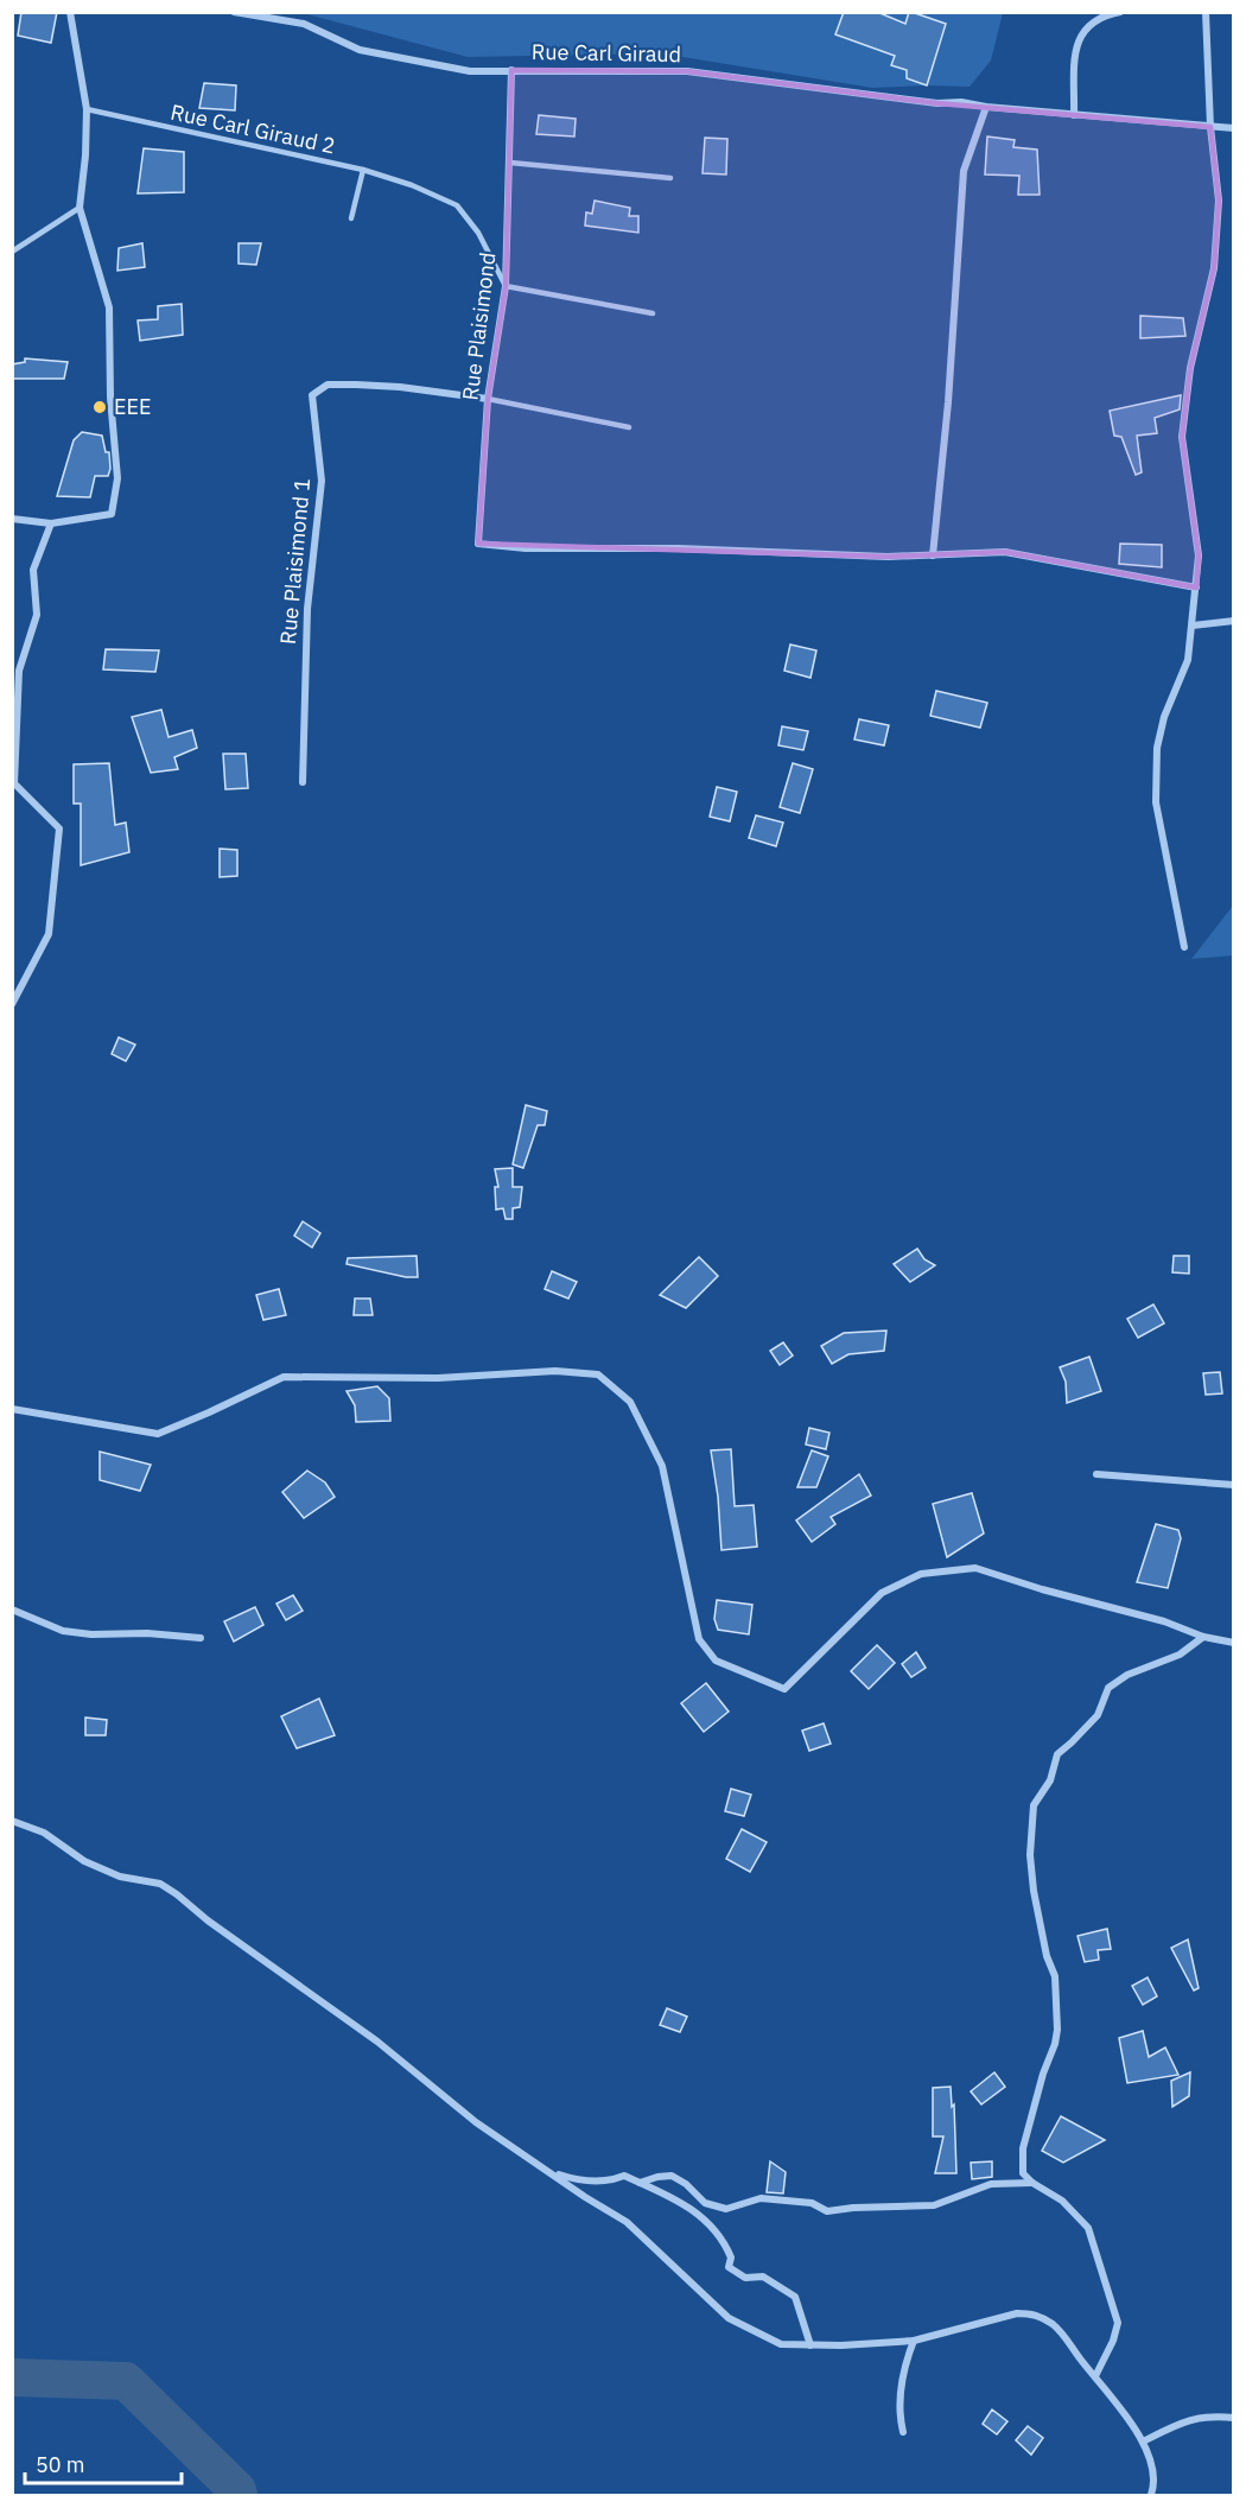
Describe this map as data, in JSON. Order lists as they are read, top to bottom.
{
  "streets": {
    "street": ["Rue Carl Giraud", "Rue Plaisimond", "Rue Plaisimond 1"],
    "lane": ["Rue Carl Giraud 2"]
  },
  "crossings": [
    ["Rue Carl Giraud", "Rue Plaisimond"],
    ["Rue Carl Giraud 2", "Rue Plaisimond"],
    ["Rue Plaisimond", "Rue Plaisimond 1"]
  ],
  "places": ["EEE"],
  "scale_bar": "50 m"
}
